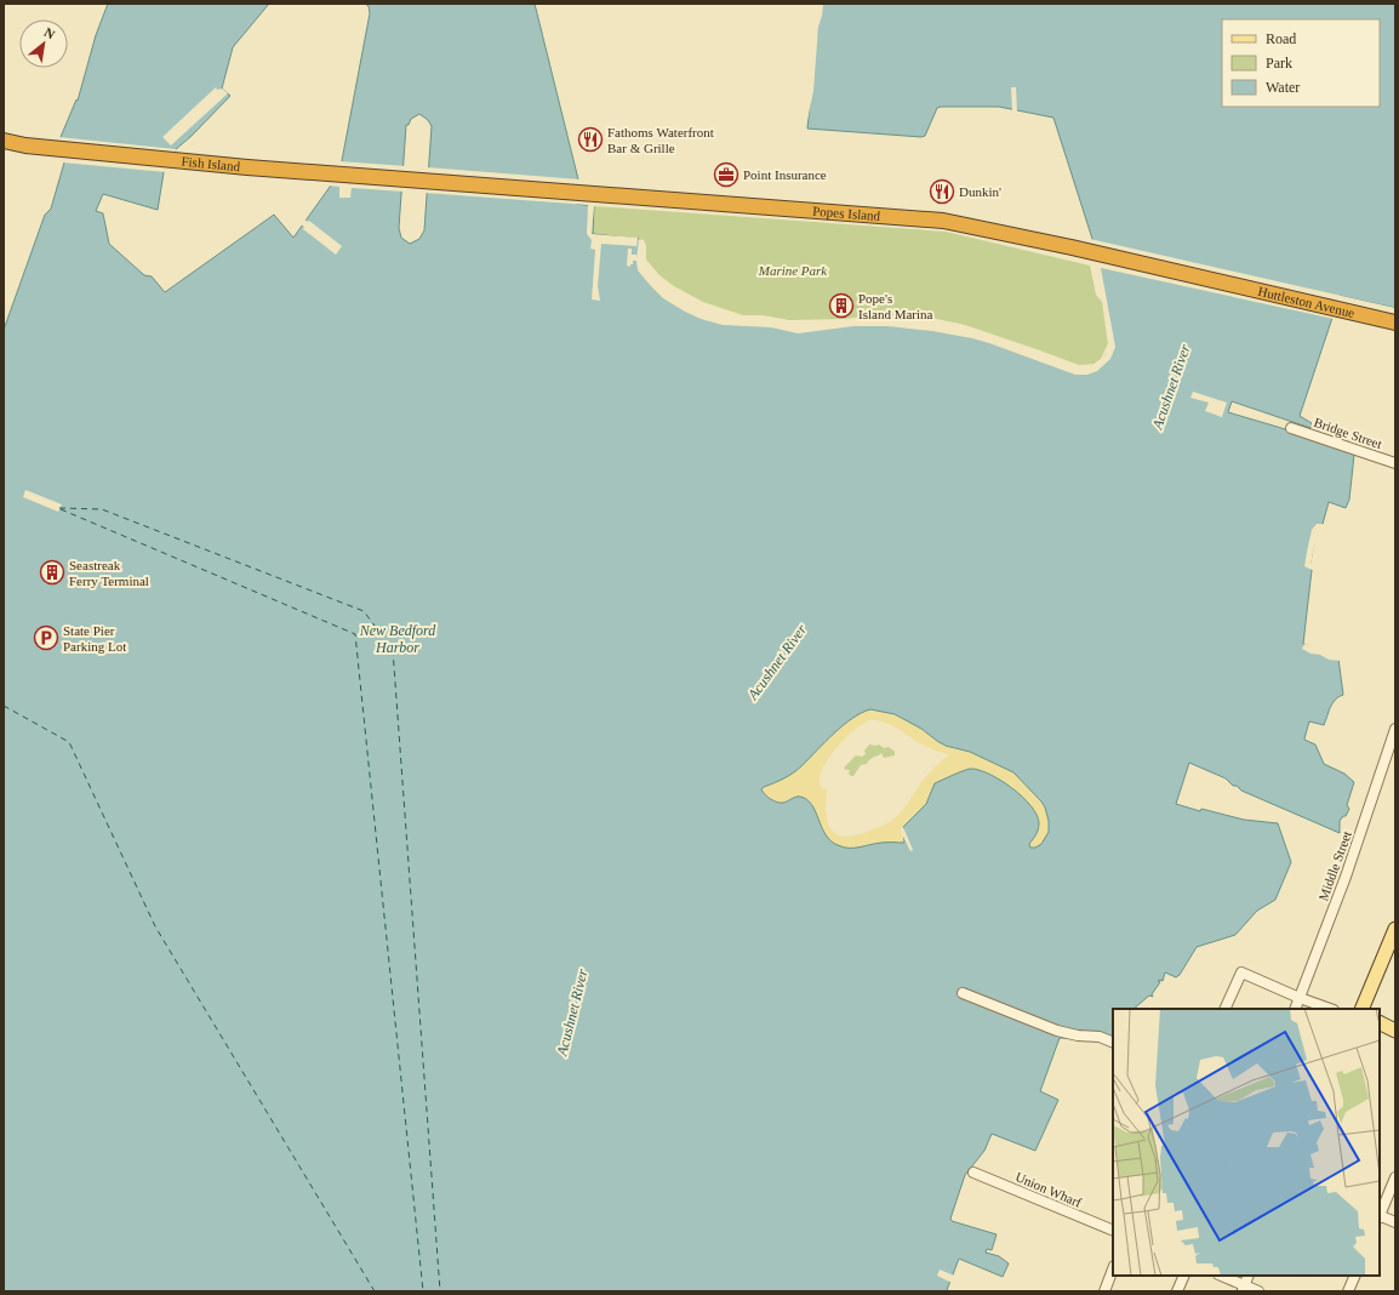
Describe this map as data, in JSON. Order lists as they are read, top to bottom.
{
  "streets": {
    "highway": ["Fish Island", "Popes Island", "Huttleston Avenue"],
    "street": ["Bridge Street", "Middle Street", "Union Wharf"]
  },
  "crossings": [
    ["Fish Island", "Popes Island"],
    ["Popes Island", "Huttleston Avenue"]
  ],
  "water": ["Acushnet River", "New Bedford Harbor"],
  "parks": ["Marine Park"],
  "places": {
    "restaurant": ["Fathoms Waterfront Bar & Grille", "Dunkin'"],
    "office": ["Point Insurance"],
    "building": ["Pope's Island Marina", "Seastreak Ferry Terminal"],
    "parking": ["State Pier Parking Lot"]
  },
  "legend": ["Road", "Park", "Water"],
  "north": "top right"
}
